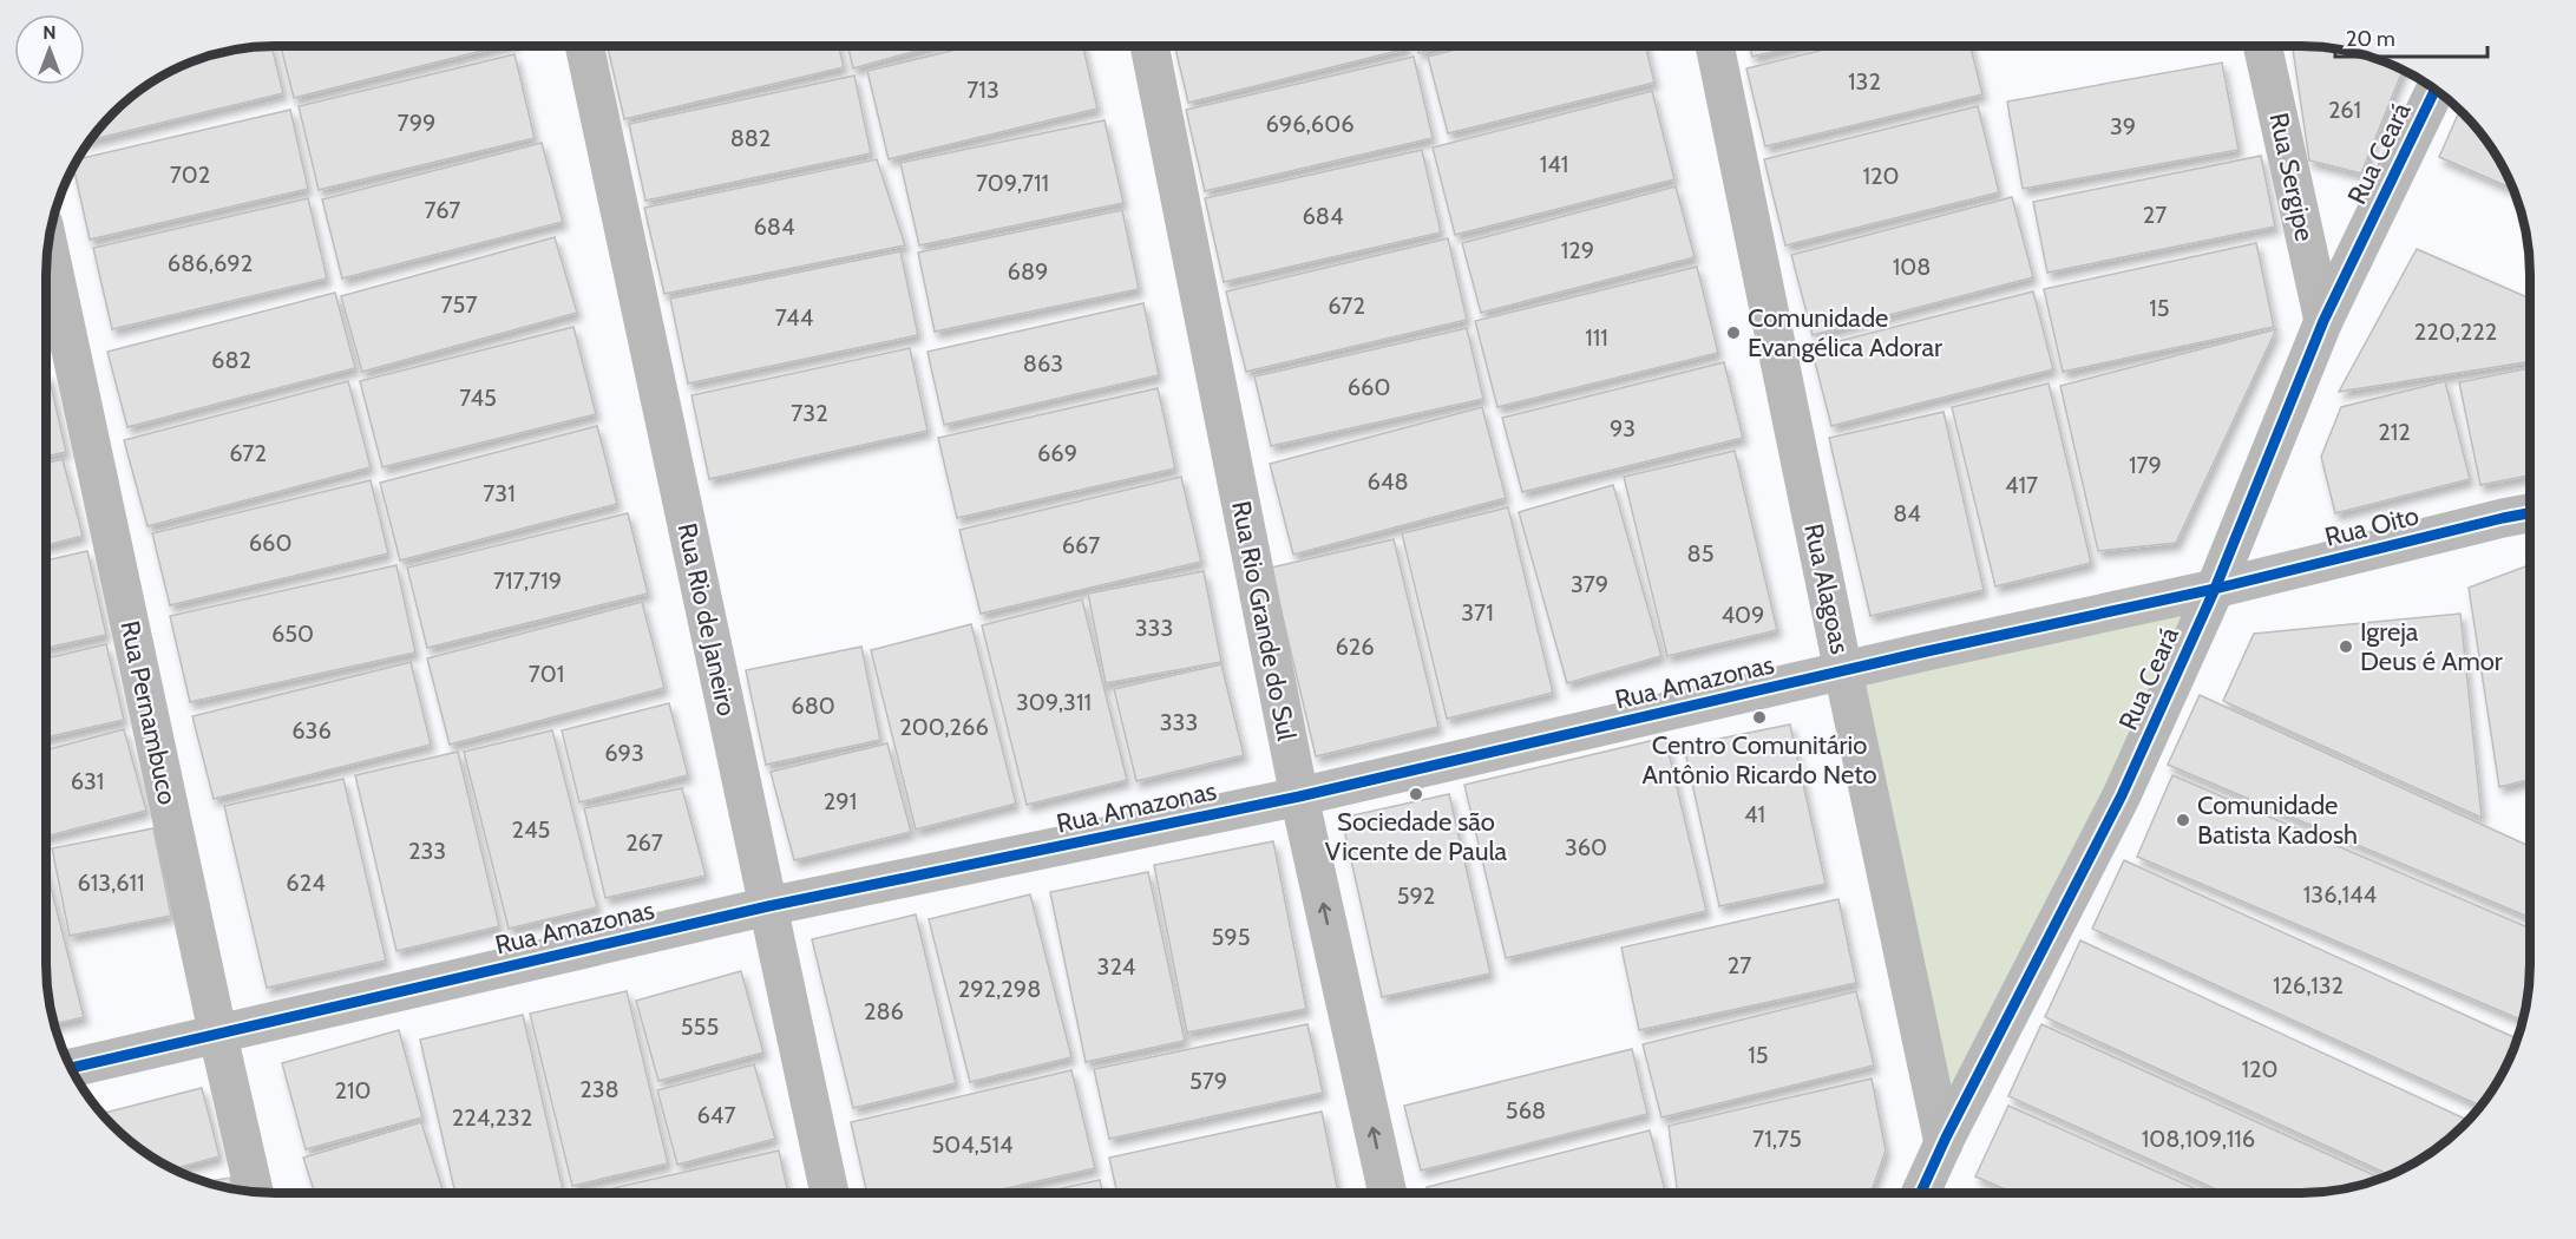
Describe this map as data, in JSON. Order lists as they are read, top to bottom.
{
  "streets": {
    "street": [
      "Rua Ceará",
      "Rua Sergipe",
      "Rua Oito",
      "Rua Alagoas",
      "Rua Rio de Janeiro",
      "Rua Rio Grande do Sul",
      "Rua Amazonas",
      "Rua Pernambuco"
    ]
  },
  "crossings": [
    ["Rua Ceará", "Rua Sergipe"],
    ["Rua Ceará", "Rua Oito"],
    ["Rua Ceará", "Rua Alagoas"],
    ["Rua Ceará", "Rua Amazonas"],
    ["Rua Oito", "Rua Amazonas"],
    ["Rua Alagoas", "Rua Amazonas"],
    ["Rua Rio de Janeiro", "Rua Amazonas"],
    ["Rua Rio Grande do Sul", "Rua Amazonas"],
    ["Rua Amazonas", "Rua Pernambuco"]
  ],
  "places": [
    "Comunidade Evangélica Adorar",
    "Igreja Deus é Amor",
    "Centro Comunitário Antônio Ricardo Neto",
    "Sociedade são Vicente de Paula",
    "Comunidade Batista Kadosh"
  ],
  "house_numbers": [
    "132",
    "713",
    "261",
    "799",
    "696,606",
    "39",
    "882",
    "141",
    "702",
    "120",
    "709,711",
    "767",
    "27",
    "684",
    "684",
    "129",
    "686,692",
    "108",
    "689",
    "757",
    "672",
    "15",
    "744",
    "220,222",
    "111",
    "682",
    "863",
    "660",
    "745",
    "732",
    "93",
    "212",
    "672",
    "669",
    "179",
    "648",
    "417",
    "731",
    "84",
    "660",
    "667",
    "85",
    "717,719",
    "379",
    "371",
    "409",
    "333",
    "650",
    "626",
    "701",
    "309,311",
    "680",
    "333",
    "200,266",
    "636",
    "693",
    "631",
    "291",
    "41",
    "245",
    "267",
    "360",
    "233",
    "613,611",
    "624",
    "136,144",
    "592",
    "595",
    "27",
    "324",
    "126,132",
    "292,298",
    "286",
    "555",
    "15",
    "120",
    "579",
    "238",
    "210",
    "568",
    "647",
    "224,232",
    "71,75",
    "108,109,116",
    "504,514"
  ],
  "scale_bar": "20 m",
  "north": "top"
}
